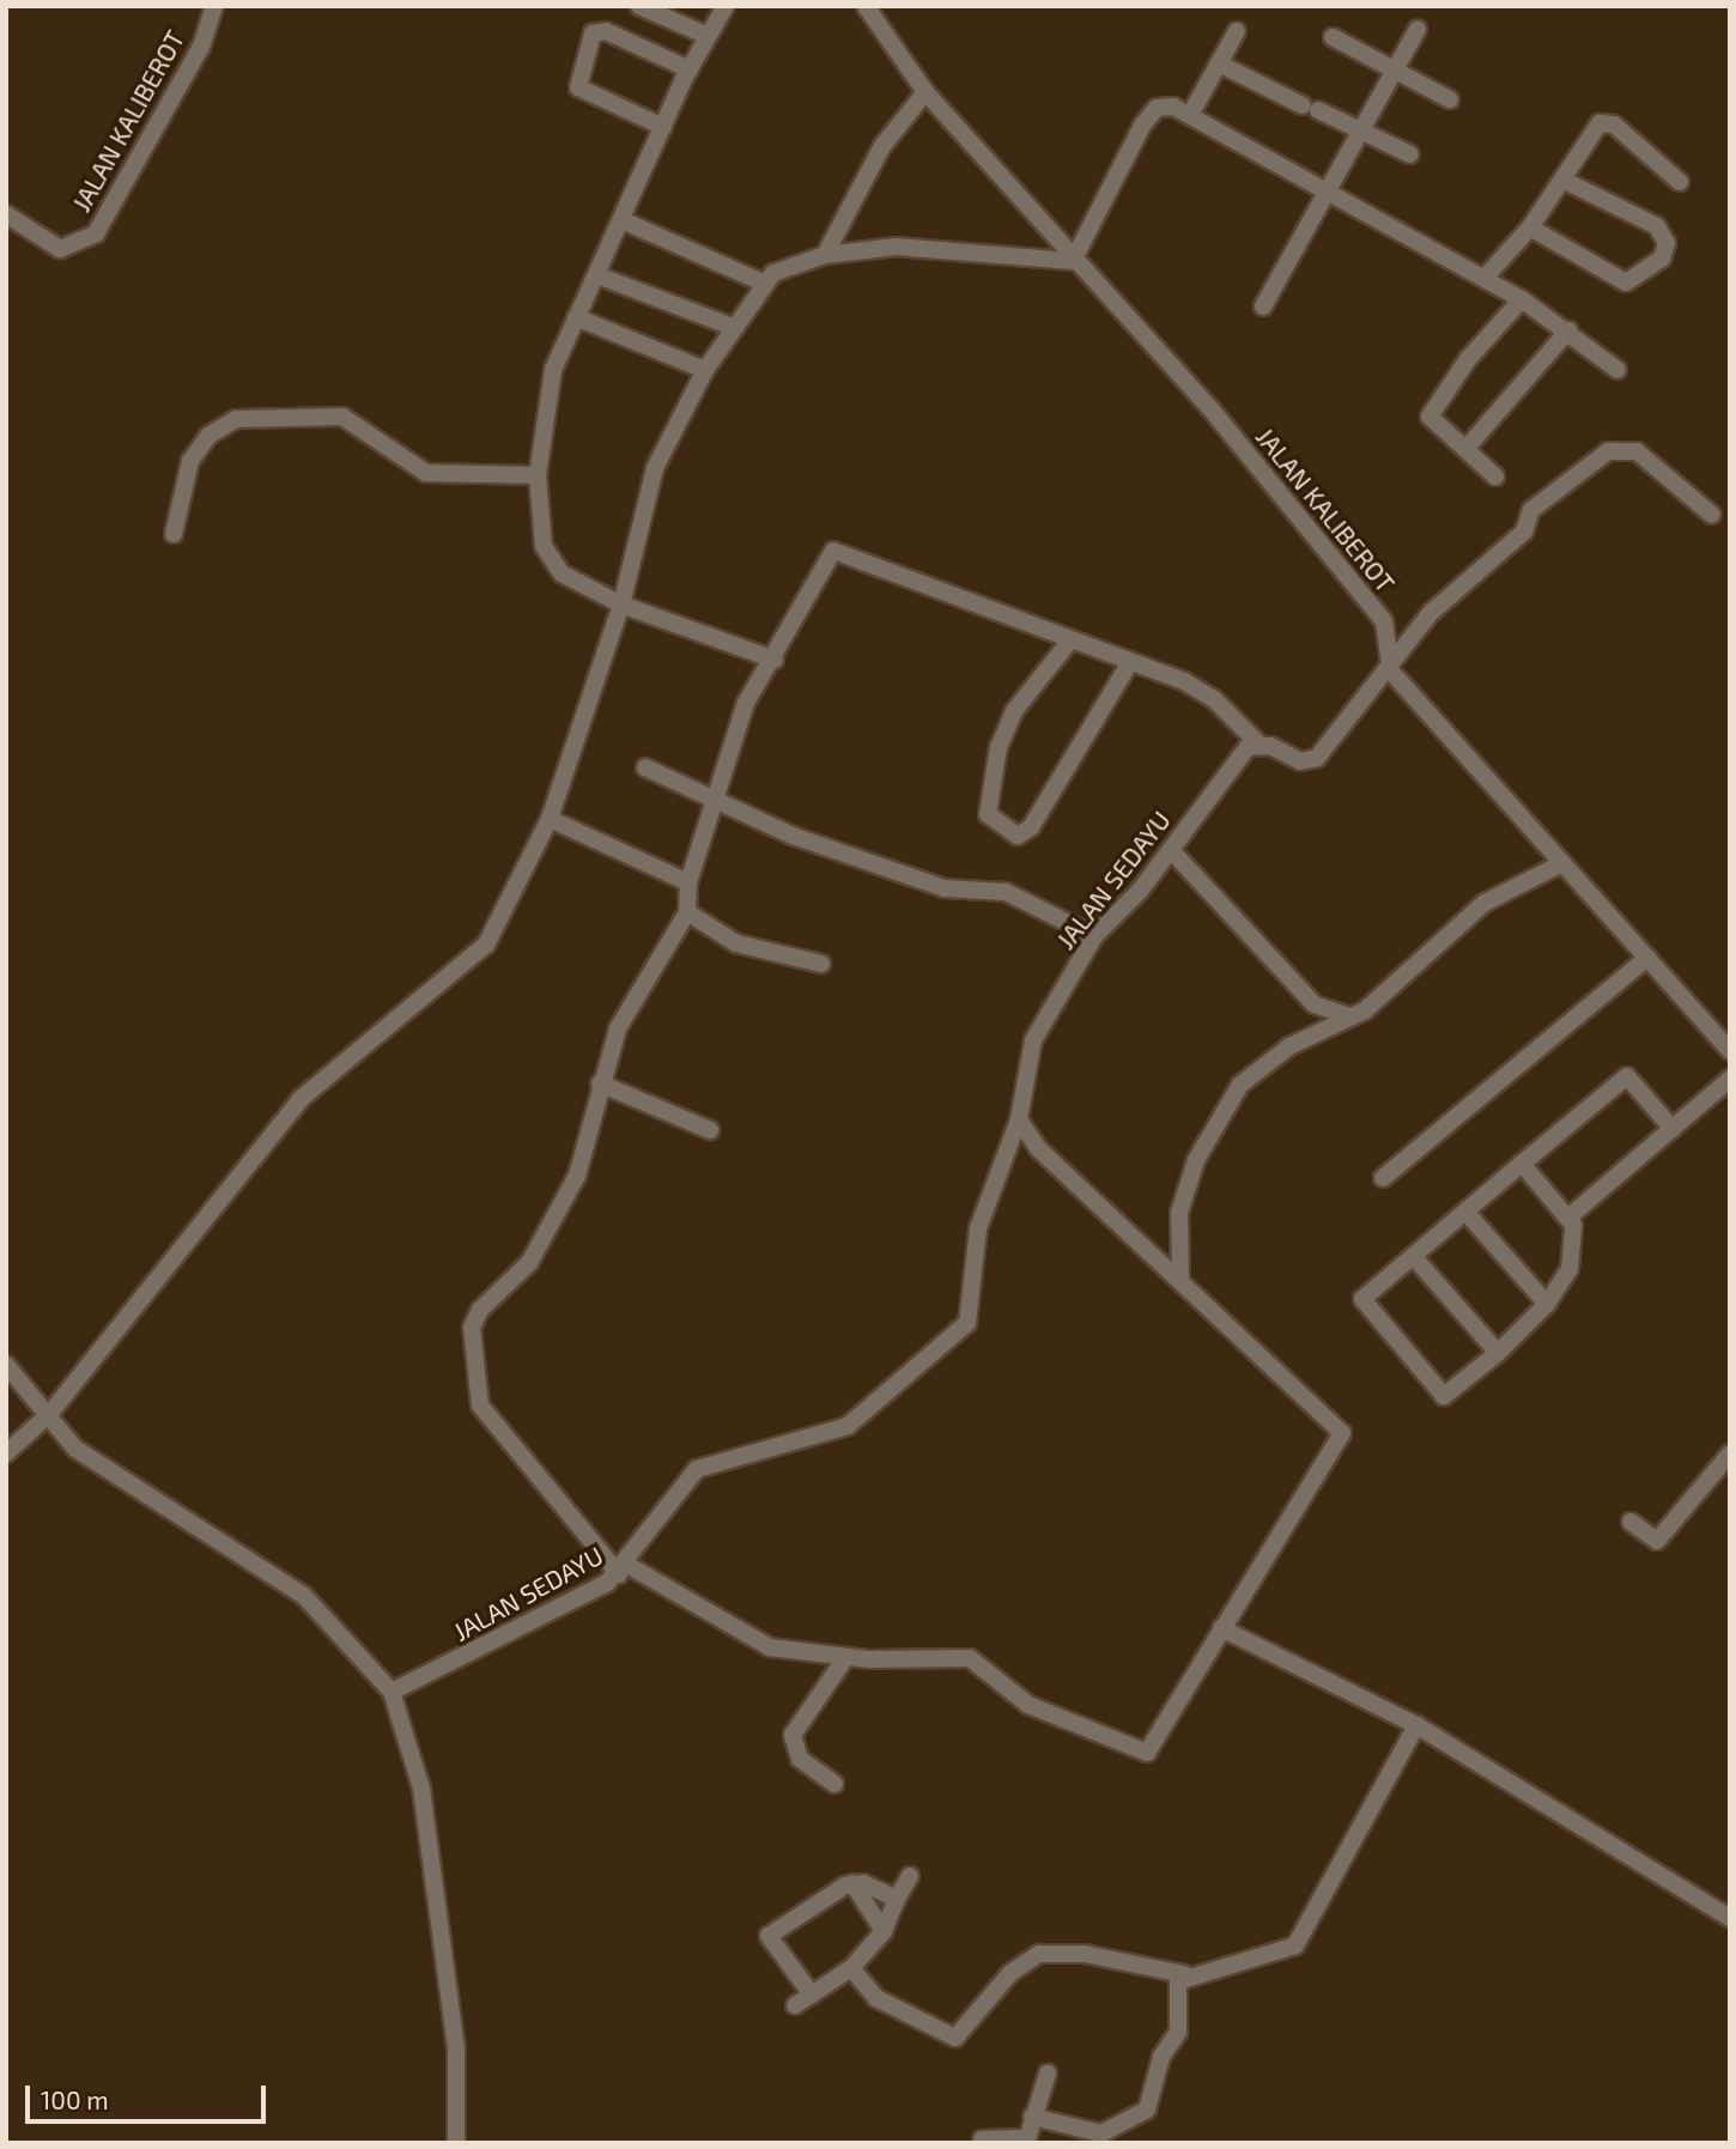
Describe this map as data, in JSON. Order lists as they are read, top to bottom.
{
  "streets": {
    "street": ["JALAN KALIBEROT", "JALAN SEDAYU"]
  },
  "scale_bar": "100 m"
}
